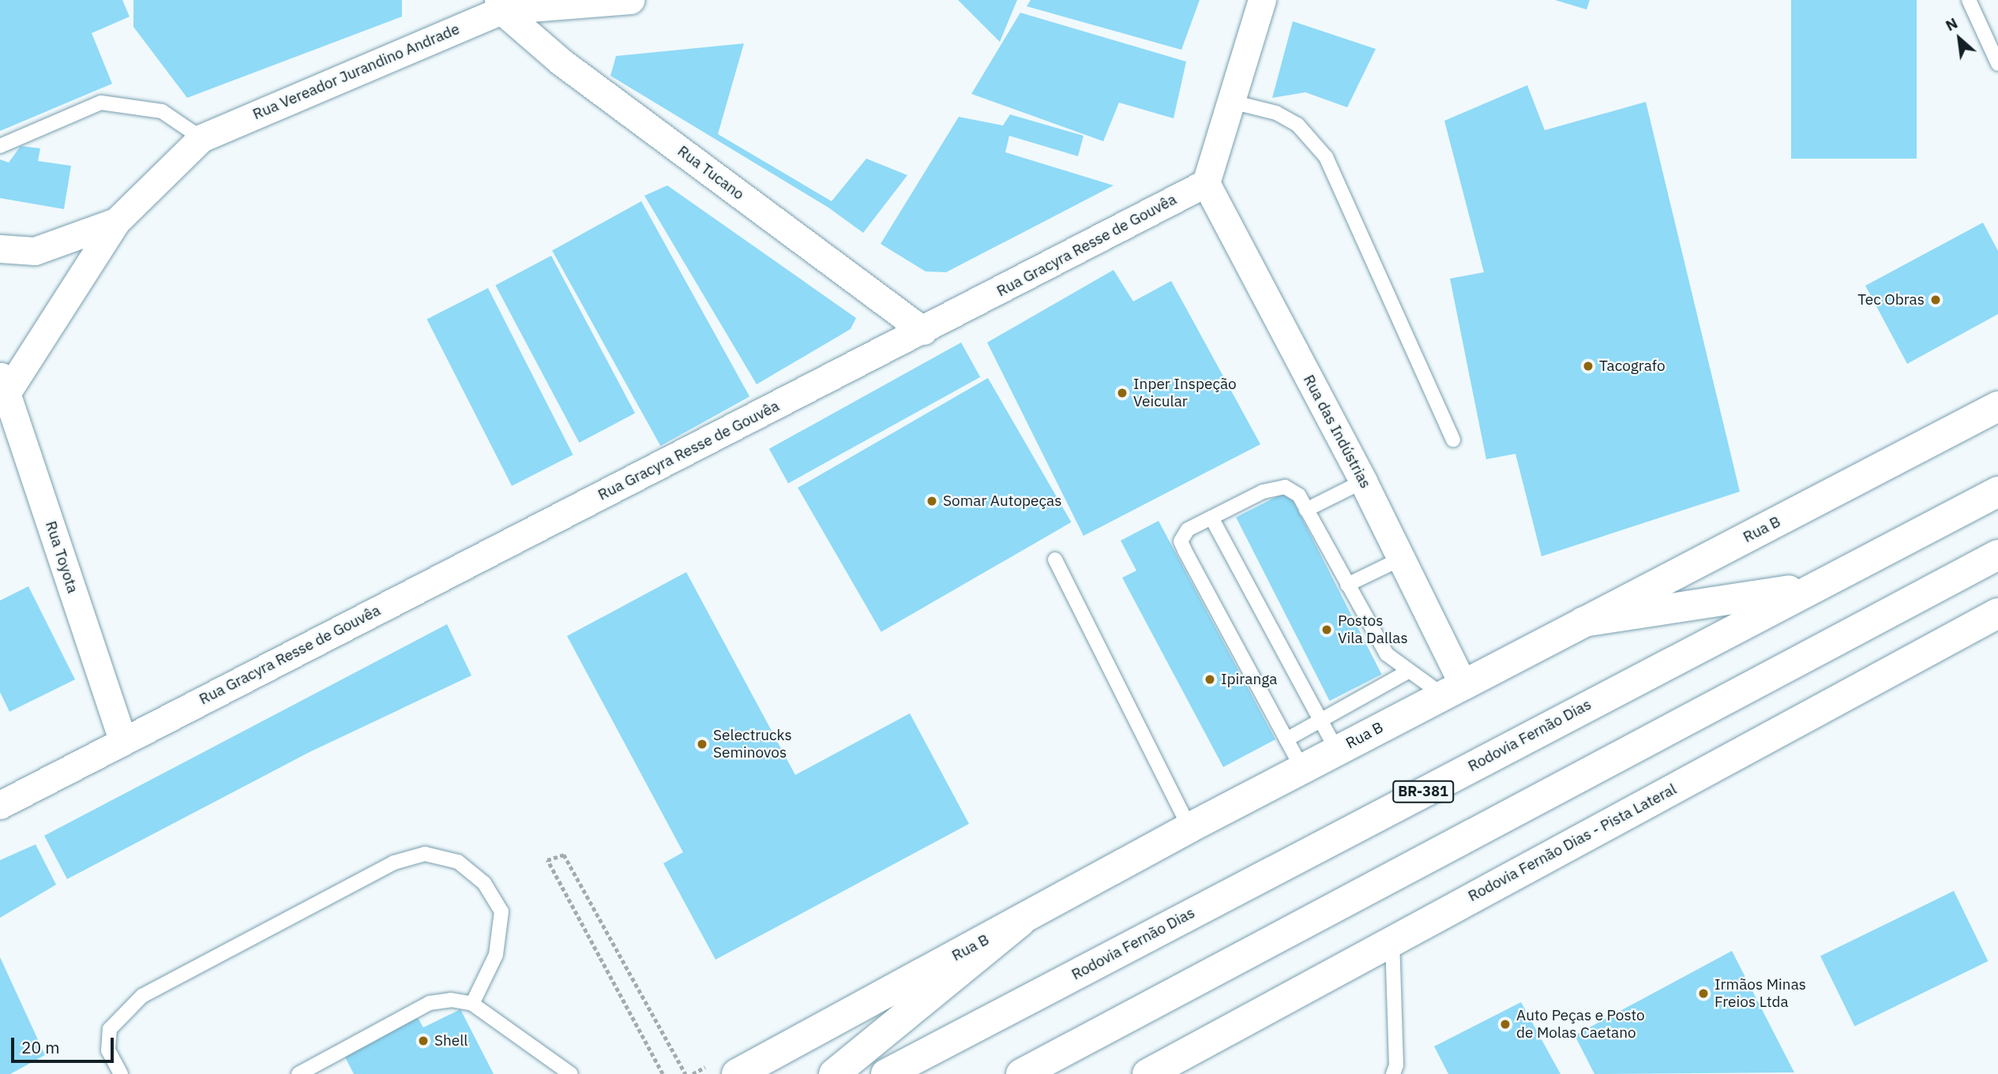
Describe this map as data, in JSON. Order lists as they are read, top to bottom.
{
  "streets": {
    "main road": [
      "Rua B",
      "Rodovia Fernão Dias",
      "BR-381",
      "Rodovia Fernão Dias - Pista Lateral"
    ],
    "street": [
      "Rua Vereador Jurandino Andrade",
      "Rua Tucano",
      "Rua Gracyra Resse de Gouvêa",
      "Rua das Indústrias",
      "Rua Toyota"
    ]
  },
  "crossings": [
    ["Rua Vereador Jurandino Andrade", "Rua Tucano"],
    ["Rua Vereador Jurandino Andrade", "Rua Toyota"],
    ["Rua Tucano", "Rua Gracyra Resse de Gouvêa"],
    ["Rua Gracyra Resse de Gouvêa", "Rua das Indústrias"],
    ["Rua Gracyra Resse de Gouvêa", "Rua Toyota"],
    ["Rua das Indústrias", "Rua B"],
    ["Rua B", "BR-381"],
    ["Rodovia Fernão Dias", "BR-381"]
  ],
  "places": [
    "Tec Obras",
    "Tacografo",
    "Inper Inspeção Veicular",
    "Somar Autopeças",
    "Postos Vila Dallas",
    "Ipiranga",
    "Selectrucks Seminovos",
    "Irmãos Minas Freios Ltda",
    "Auto Peças e Posto de Molas Caetano",
    "Shell"
  ],
  "scale_bar": "20 m",
  "north": "top left"
}
